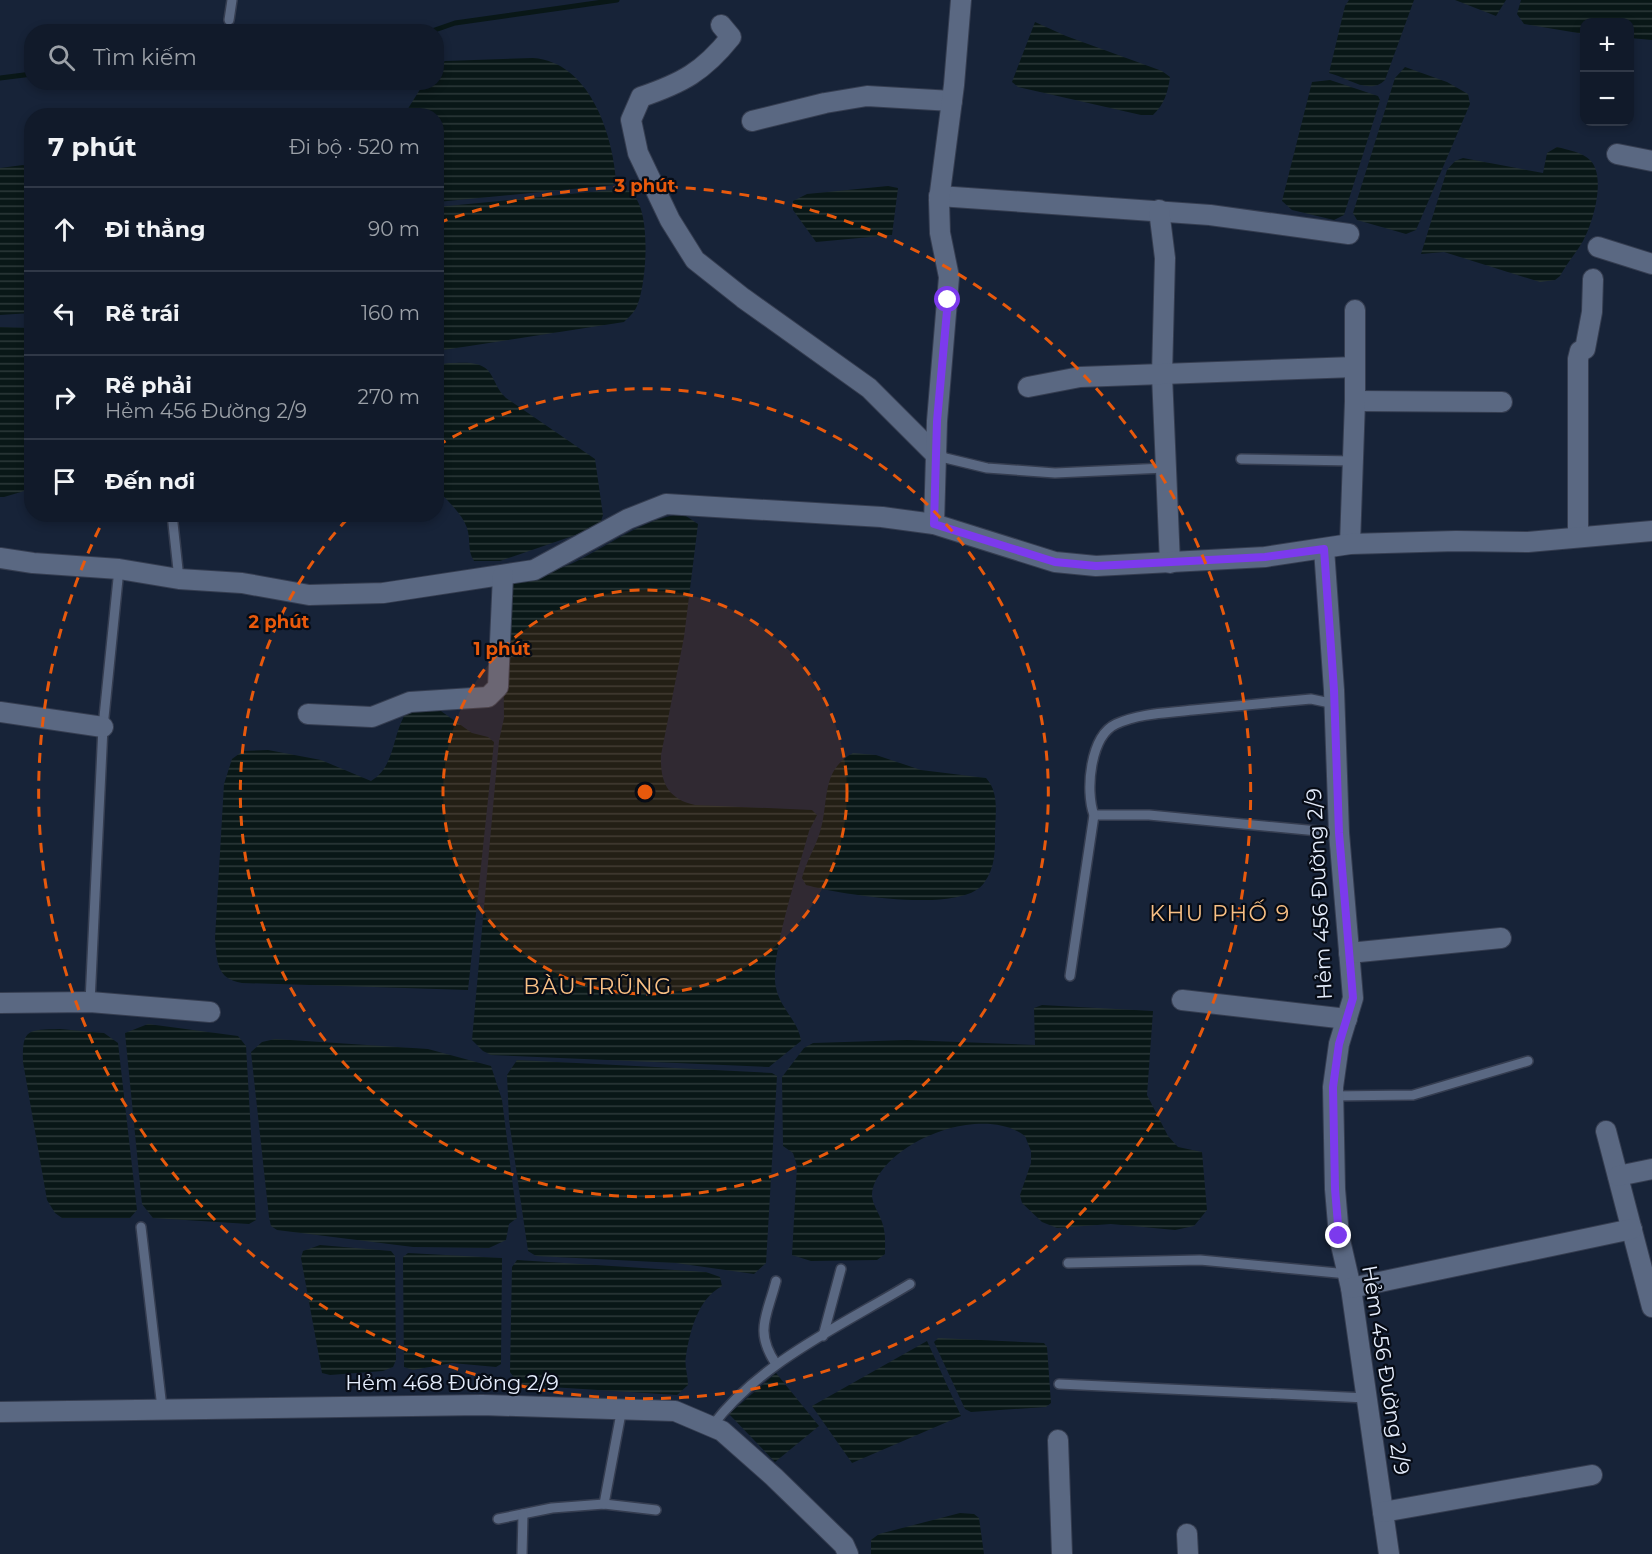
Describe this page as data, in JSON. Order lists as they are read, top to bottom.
{
  "streets": {
    "street": ["Hẻm 456 Đường 2/9", "Hẻm 468 Đường 2/9"]
  },
  "districts": ["KHU PHỐ 9", "BÀU TRŨNG"],
  "page": {
    "map_buttons": ["+", "−"],
    "search": "Tìm kiếm",
    "heading": ["7 phút", "Đi bộ · 520 m"],
    "list": [
      ["Đi thẳng", "90 m"],
      ["Rẽ trái", "160 m"],
      ["Rẽ phải", "Hẻm 456 Đường 2/9", "270 m"],
      "Đến nơi"
    ]
  },
  "rings": ["3 phút", "2 phút", "1 phút"]
}
